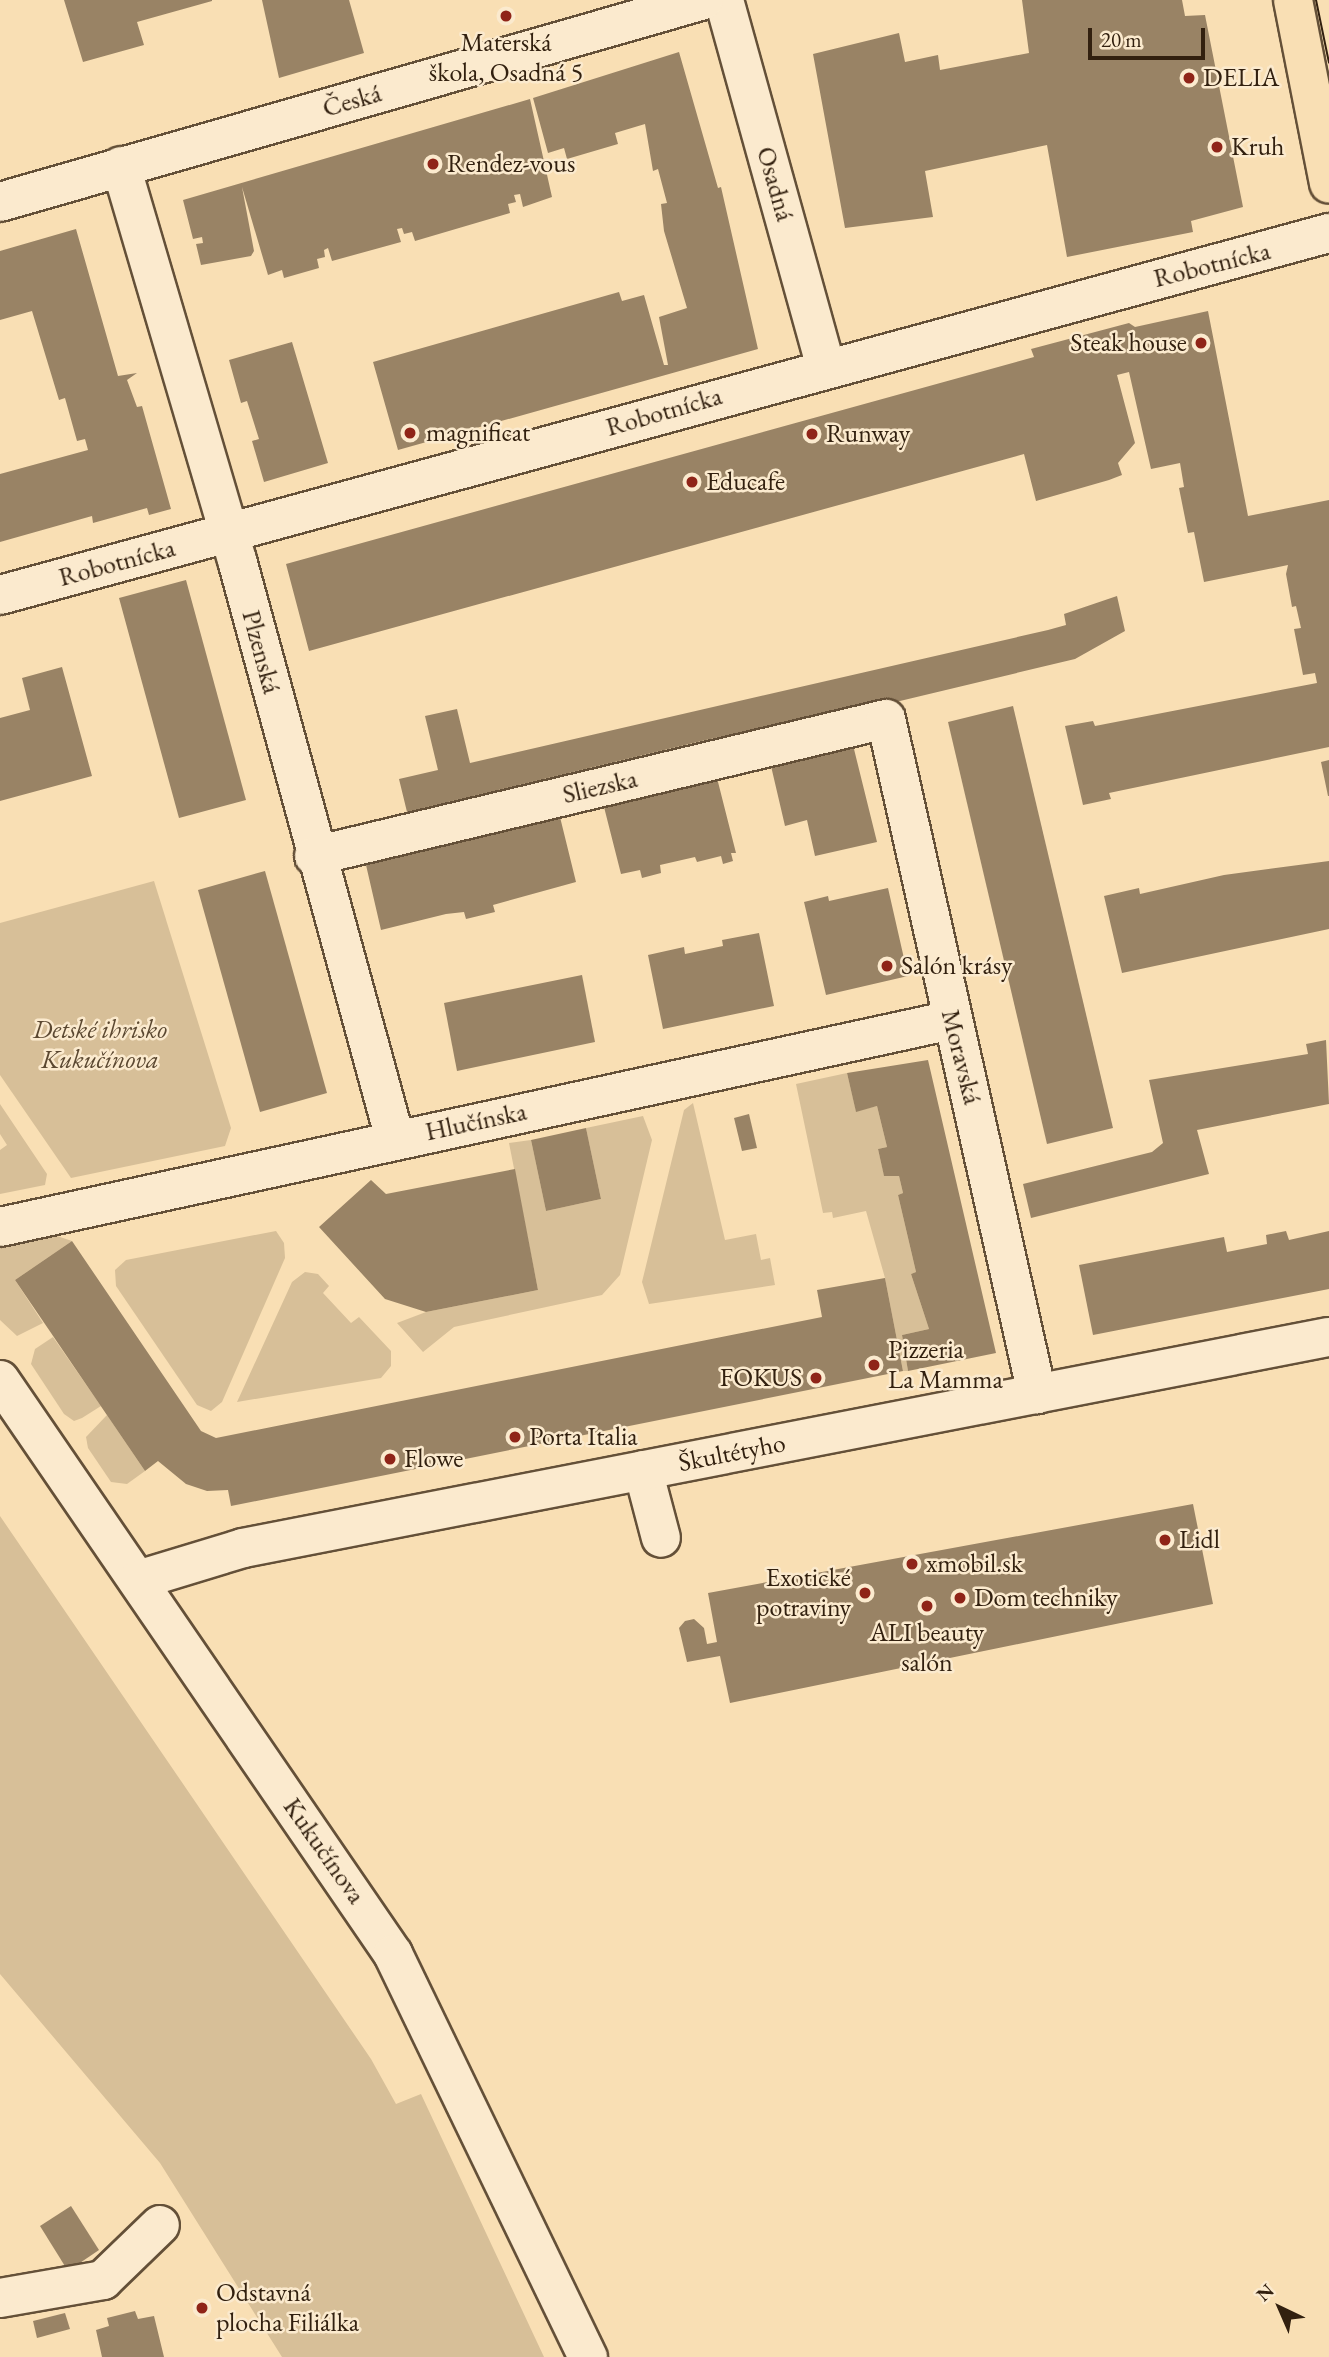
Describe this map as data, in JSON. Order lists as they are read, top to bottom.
{
  "streets": {
    "street": [
      "Česká",
      "Osadná",
      "Robotnícka",
      "Plzenská",
      "Sliezska",
      "Moravská",
      "Hlučínska",
      "Škultétyho",
      "Kukučínova"
    ]
  },
  "crossings": [
    ["Česká", "Plzenská"],
    ["Osadná", "Robotnícka"],
    ["Robotnícka", "Plzenská"],
    ["Plzenská", "Sliezska"],
    ["Plzenská", "Hlučínska"],
    ["Sliezska", "Moravská"],
    ["Moravská", "Hlučínska"],
    ["Moravská", "Škultétyho"],
    ["Škultétyho", "Kukučínova"]
  ],
  "parks": ["Detské ihrisko Kukučínova"],
  "places": [
    "Materská škola, Osadná 5",
    "DELIA",
    "Kruh",
    "Rendez-vous",
    "Steak house",
    "magnificat",
    "Runway",
    "Educafe",
    "Salón krásy",
    "Pizzeria La Mamma",
    "FOKUS",
    "Porta Italia",
    "Flowe",
    "Lidl",
    "xmobil.sk",
    "Exotické potraviny",
    "Dom techniky",
    "ALI beauty salón",
    "Odstavná plocha Filiálka"
  ],
  "scale_bar": "20 m",
  "north": "top left"
}
